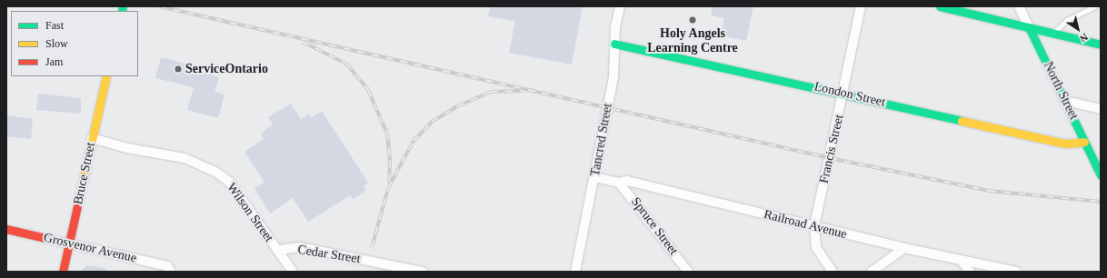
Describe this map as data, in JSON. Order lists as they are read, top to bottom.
{
  "streets": {
    "street": [
      "North Street",
      "London Street",
      "Tancred Street",
      "Francis Street",
      "Bruce Street",
      "Wilson Street",
      "Railroad Avenue",
      "Spruce Street",
      "Grosvenor Avenue",
      "Cedar Street"
    ]
  },
  "crossings": [
    ["North Street", "London Street"],
    ["London Street", "Tancred Street"],
    ["London Street", "Francis Street"],
    ["Tancred Street", "Railroad Avenue"],
    ["Francis Street", "Railroad Avenue"],
    ["Bruce Street", "Wilson Street"],
    ["Bruce Street", "Grosvenor Avenue"],
    ["Wilson Street", "Cedar Street"],
    ["Railroad Avenue", "Spruce Street"]
  ],
  "places": ["Holy Angels Learning Centre", "ServiceOntario"],
  "legend": ["Fast", "Slow", "Jam"],
  "north": "bottom right"
}
